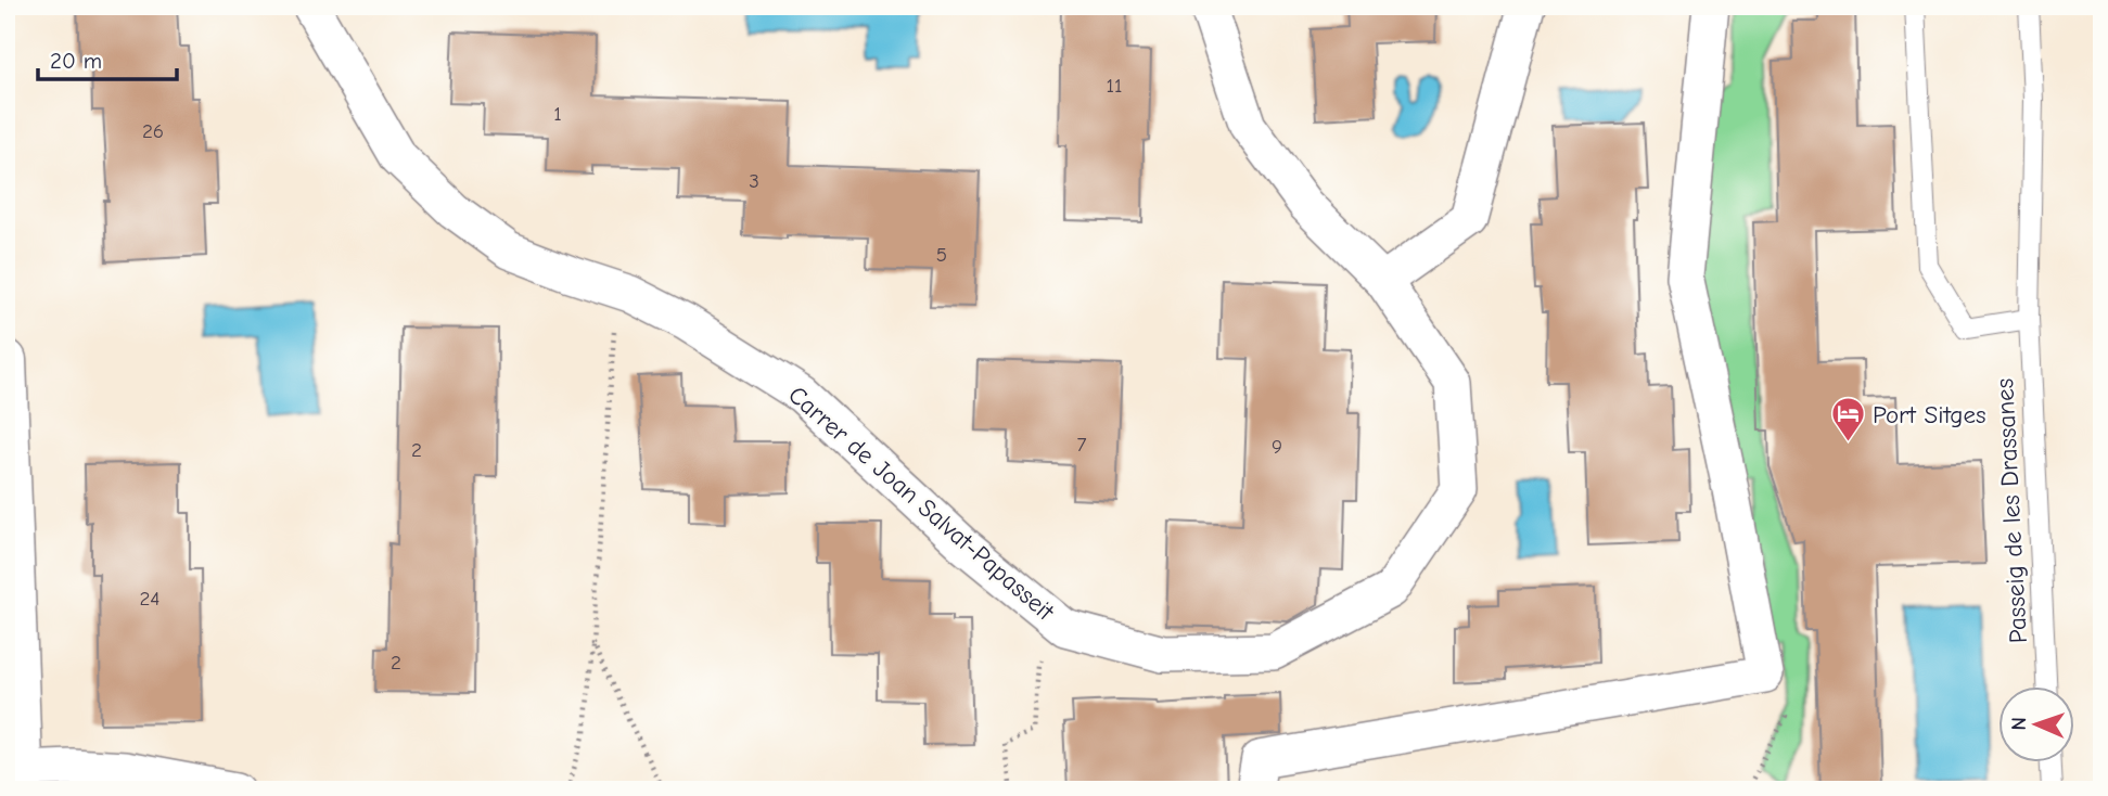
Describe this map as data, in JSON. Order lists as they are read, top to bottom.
{
  "streets": {
    "street": ["Carrer de Joan Salvat-Papasseit"],
    "lane": ["Passeig de les Drassanes"]
  },
  "places": {
    "hotel": ["Port Sitges"]
  },
  "house_numbers": [
    "11",
    "1",
    "26",
    "3",
    "5",
    "7",
    "9",
    "2",
    "24",
    "2"
  ],
  "scale_bar": "20 m",
  "north": "left"
}
